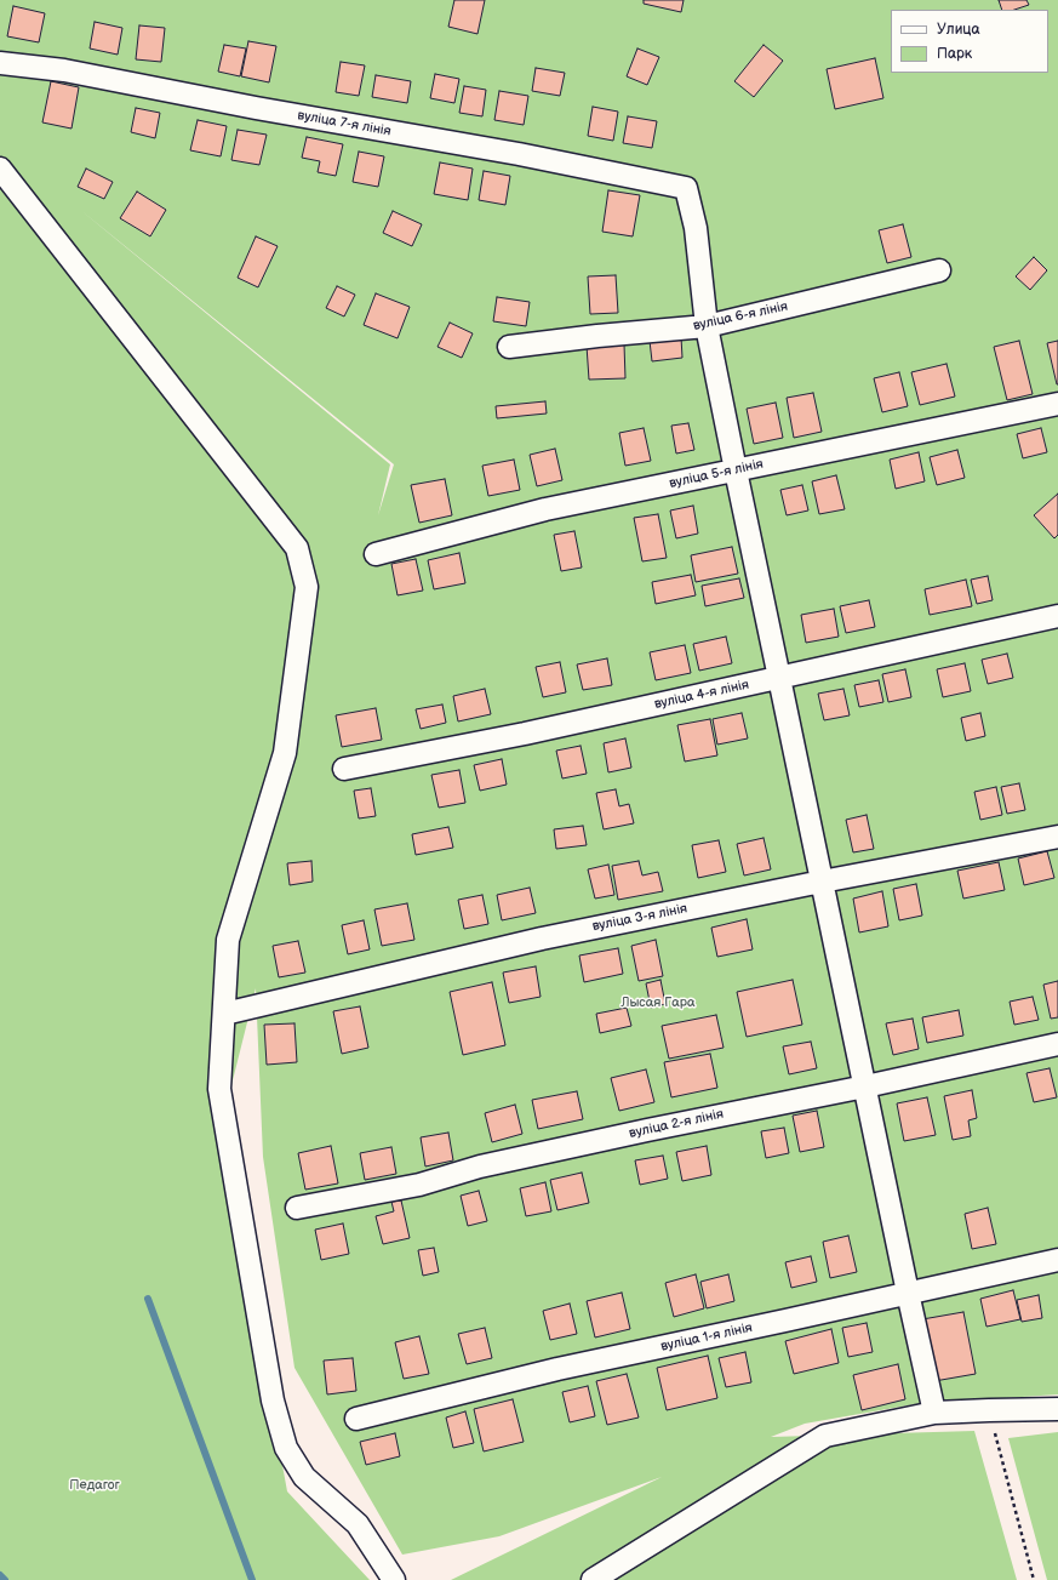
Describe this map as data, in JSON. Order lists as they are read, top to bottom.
{
  "streets": {
    "street": [
      "вуліца 7-я лінія",
      "вуліца 6-я лінія",
      "вуліца 5-я лінія",
      "вуліца 4-я лінія",
      "вуліца 3-я лінія",
      "вуліца 2-я лінія",
      "вуліца 1-я лінія"
    ]
  },
  "crossings": [
    ["вуліца 7-я лінія", "вуліца 6-я лінія"]
  ],
  "parks": ["Лысая Гара", "Педагог"],
  "legend": ["Улица", "Парк"]
}
